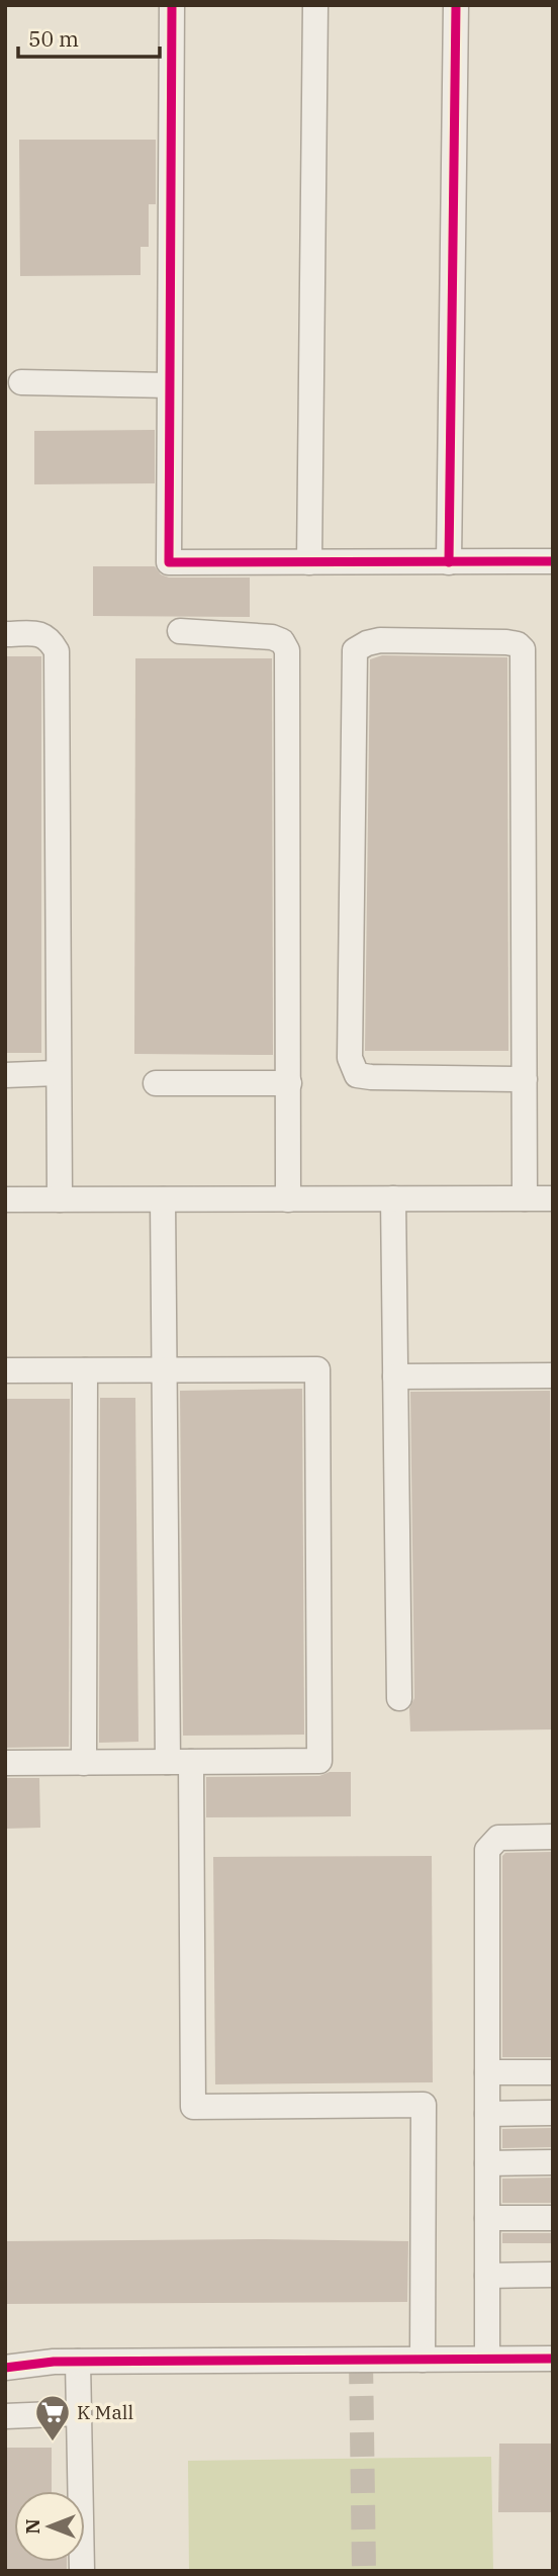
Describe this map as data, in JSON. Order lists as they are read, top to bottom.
{
  "places": {
    "supermarket": ["K Mall"]
  },
  "scale_bar": "50 m",
  "north": "left"
}
